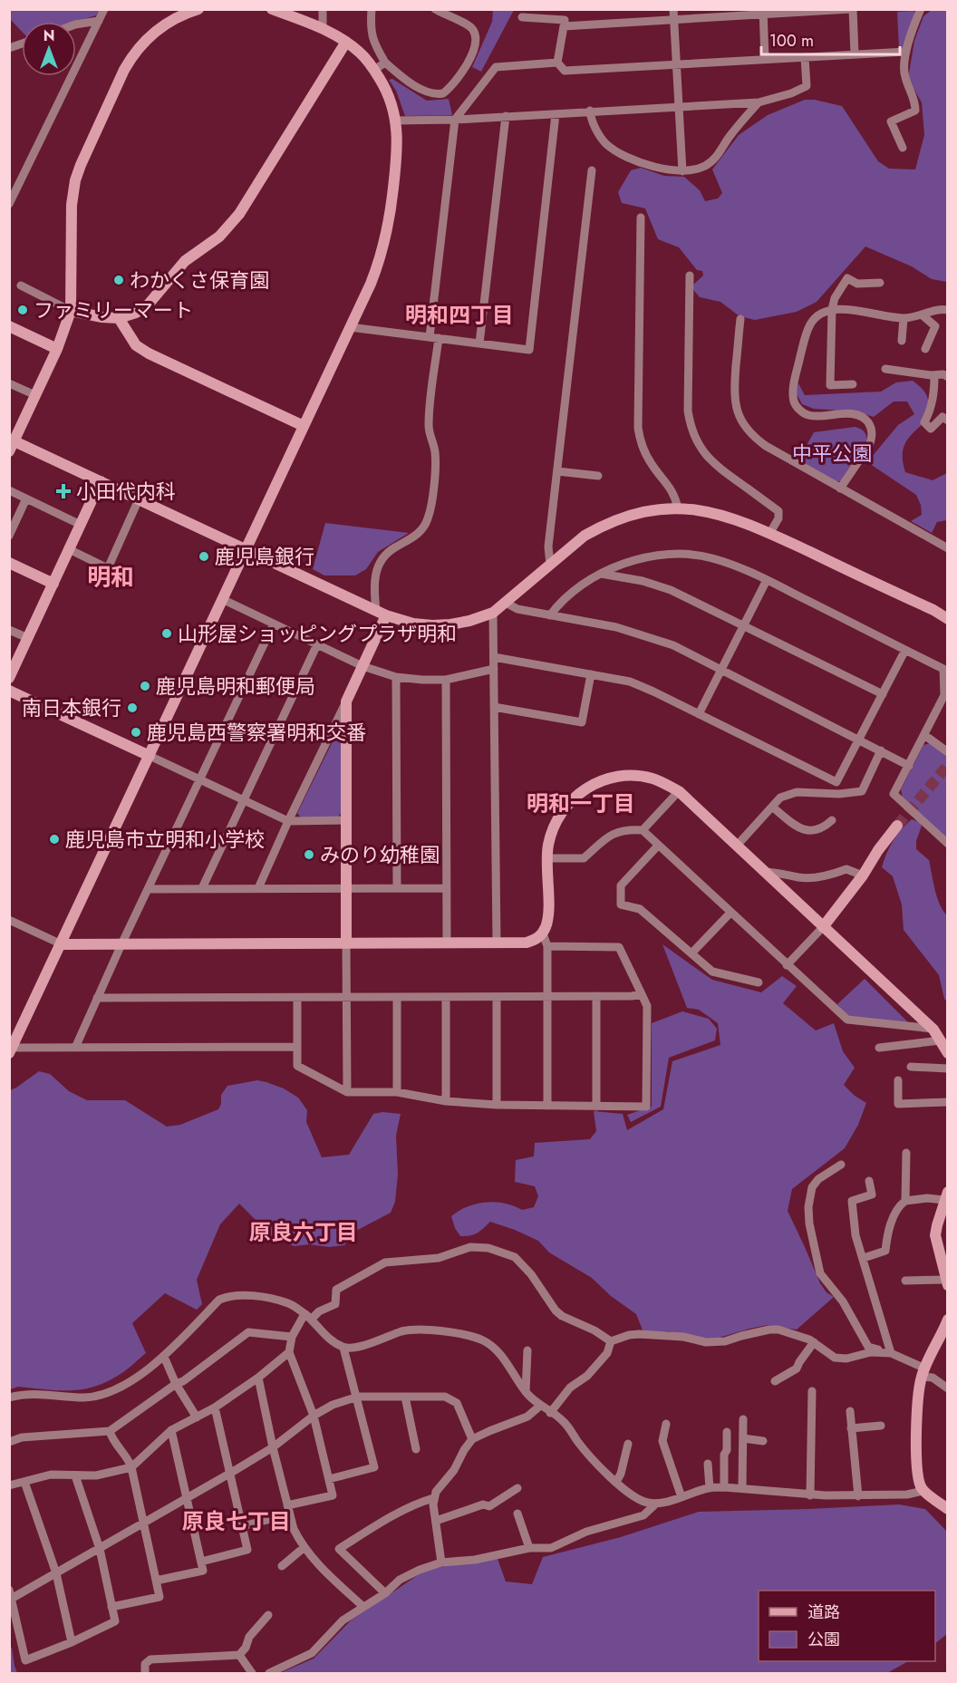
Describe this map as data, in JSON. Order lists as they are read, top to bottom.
{
  "districts": [
    "明和四丁目",
    "明和",
    "明和一丁目",
    "原良六丁目",
    "原良七丁目"
  ],
  "parks": ["中平公園"],
  "places": {
    "other": [
      "わかくさ保育園",
      "ファミリーマート",
      "鹿児島銀行",
      "山形屋ショッピングプラザ明和",
      "鹿児島明和郵便局",
      "南日本銀行",
      "鹿児島西警察署明和交番",
      "鹿児島市立明和小学校",
      "みのり幼稚園"
    ],
    "health": ["小田代内科"]
  },
  "legend": ["道路", "公園"],
  "scale_bar": "100 m",
  "north": "top"
}
